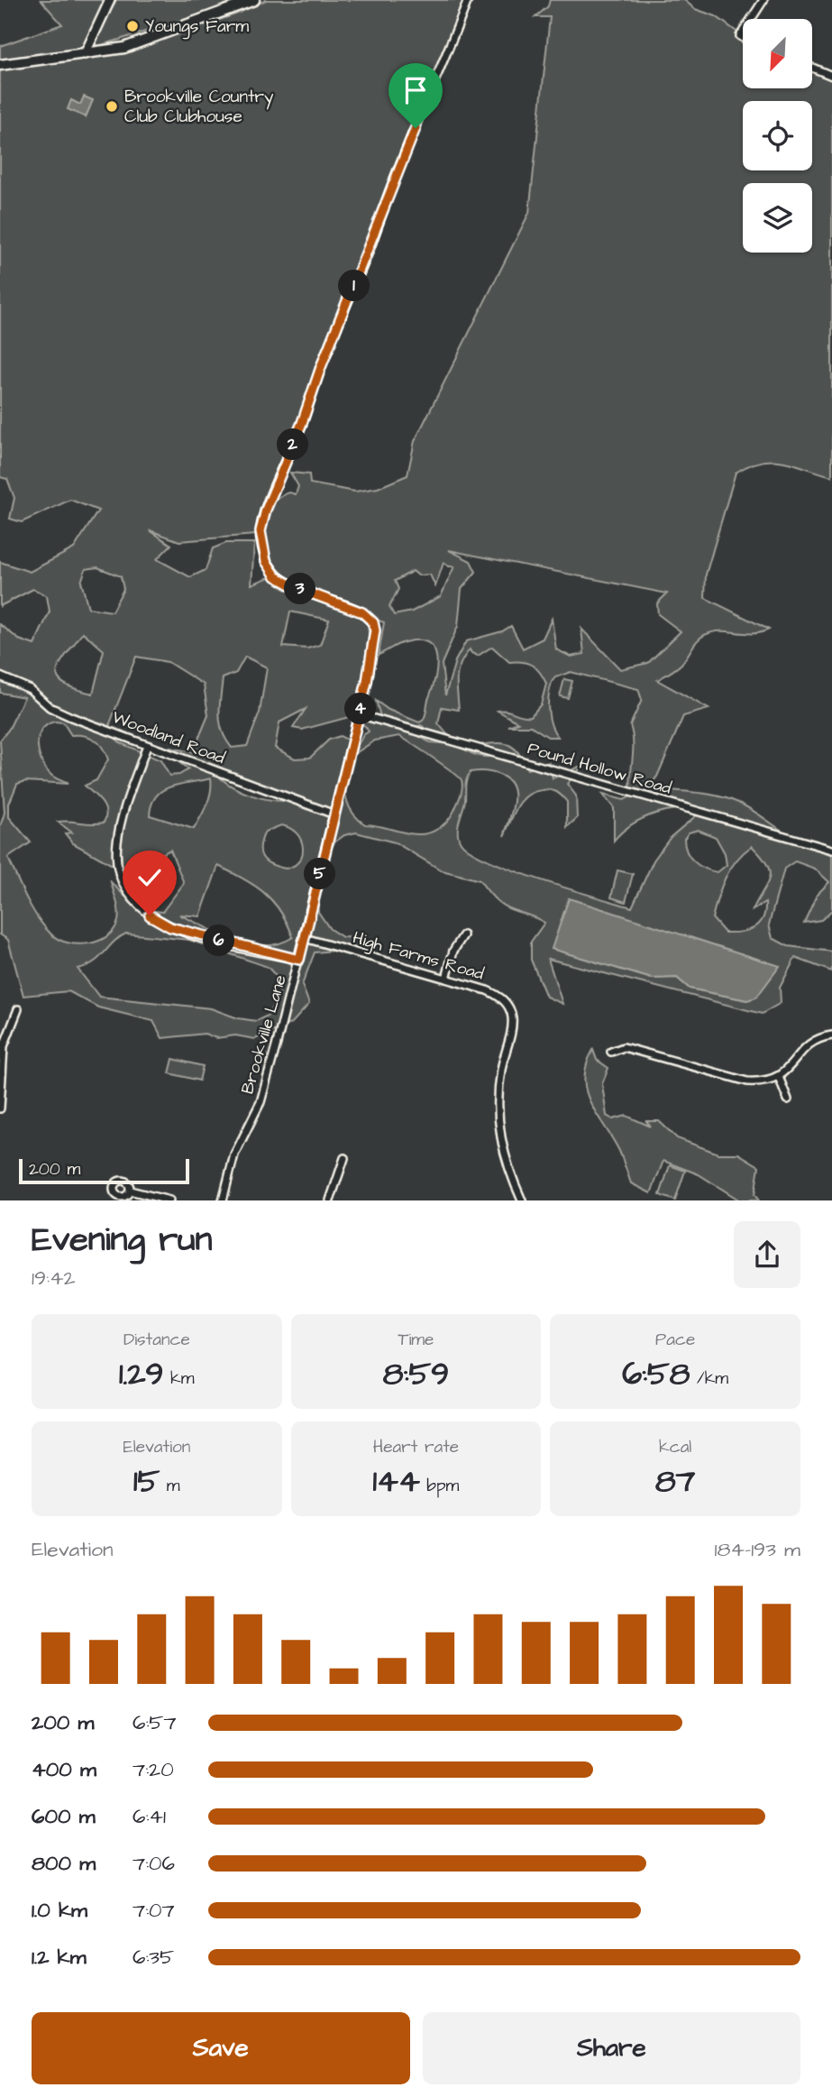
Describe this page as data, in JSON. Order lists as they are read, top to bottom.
{
  "streets": {
    "street": [
      "Woodland Road",
      "Pound Hollow Road",
      "High Farms Road",
      "Brookville Lane"
    ]
  },
  "crossings": [
    ["Woodland Road", "Brookville Lane"],
    ["Pound Hollow Road", "Brookville Lane"],
    ["High Farms Road", "Brookville Lane"]
  ],
  "places": ["Youngs Farm", "Brookville Country Club Clubhouse"],
  "scale_bar": "200 m",
  "north": "bottom left",
  "page": {
    "pins": [
      "1",
      "2",
      "3",
      "4",
      "5",
      "6"
    ],
    "scale": "200 m",
    "heading": ["Evening run", "19:42"],
    "stats": [
      ["Distance", "1.29 km"],
      ["Time", "8:59"],
      ["Pace", "6:58 /km"],
      ["Elevation", "15 m"],
      ["Heart rate", "144 bpm"],
      ["kcal", "87"]
    ],
    "chart": ["Elevation", "184–193 m"],
    "list": [
      {
        "name": "200 m",
        "note": "6:57"
      },
      {
        "name": "400 m",
        "note": "7:20"
      },
      {
        "name": "600 m",
        "note": "6:41"
      },
      {
        "name": "800 m",
        "note": "7:06"
      },
      {
        "name": "1.0 km",
        "note": "7:07"
      },
      {
        "name": "1.2 km",
        "note": "6:35"
      }
    ],
    "buttons": ["Save", "Share"]
  }
}
